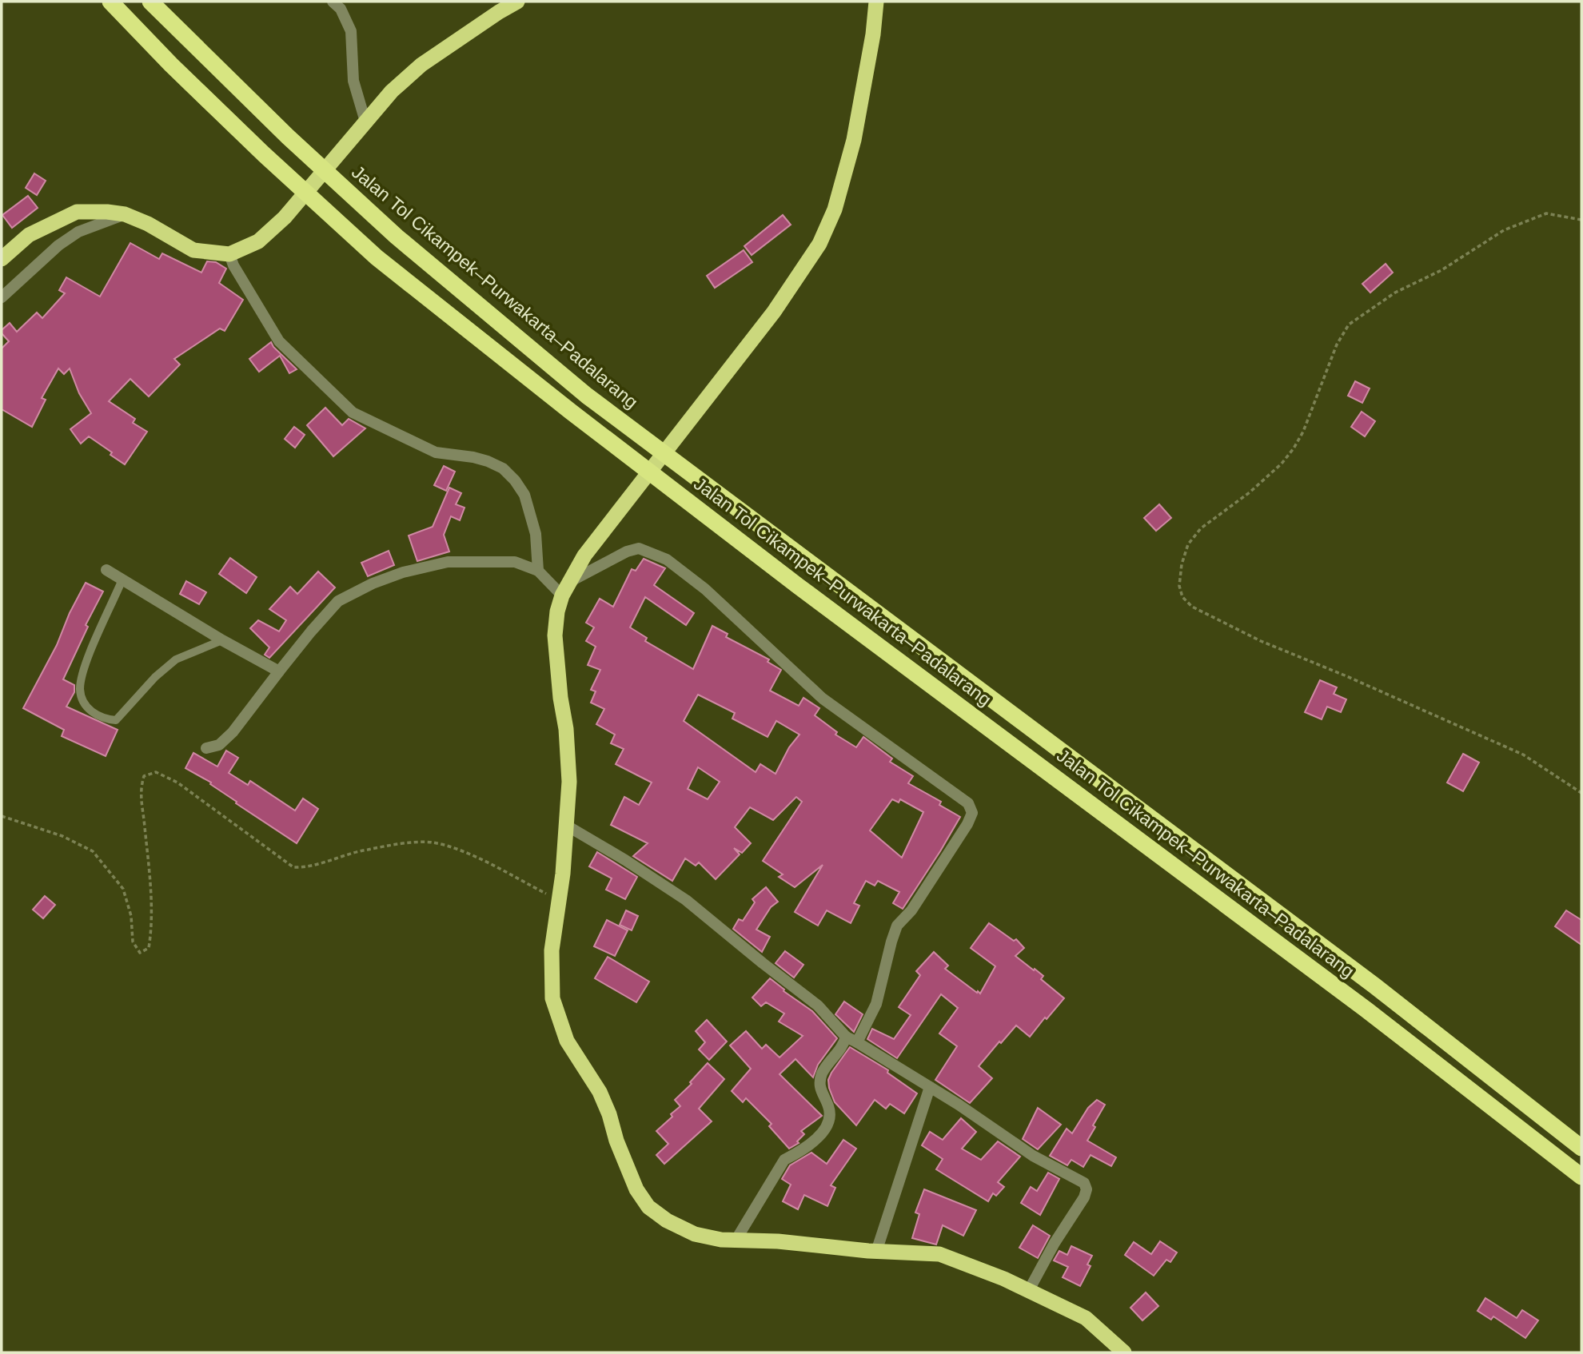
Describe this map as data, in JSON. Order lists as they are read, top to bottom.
{
  "streets": {
    "highway": ["Jalan Tol Cikampek–Purwakarta–Padalarang"]
  }
}
